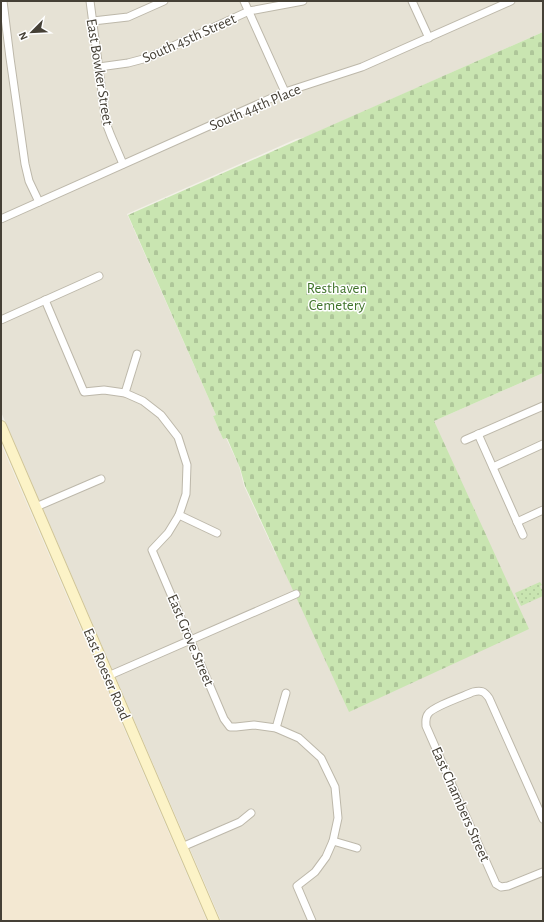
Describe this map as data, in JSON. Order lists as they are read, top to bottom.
{
  "streets": {
    "street": [
      "South 45th Street",
      "East Bowker Street",
      "South 44th Place",
      "East Grove Street",
      "East Roeser Road",
      "East Chambers Street"
    ]
  },
  "crossings": [
    ["South 45th Street", "East Bowker Street"],
    ["East Bowker Street", "South 44th Place"]
  ],
  "parks": ["Resthaven Cemetery"],
  "north": "bottom left"
}
